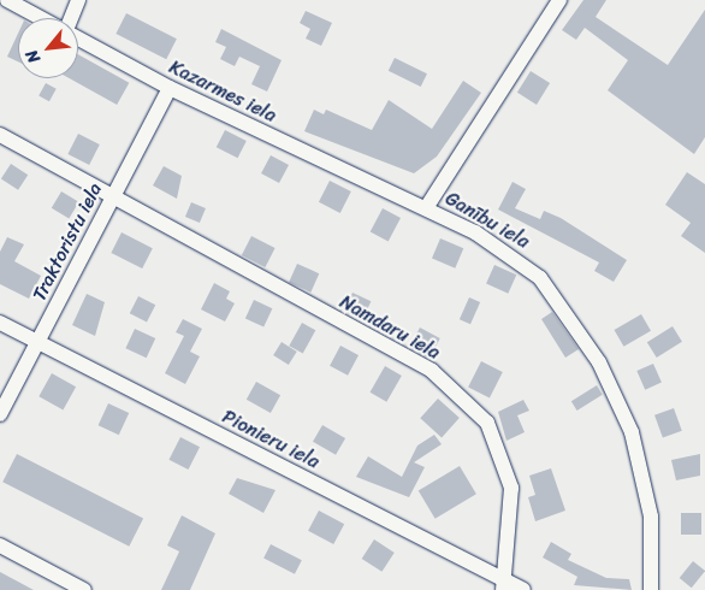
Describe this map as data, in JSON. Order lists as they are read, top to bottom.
{
  "streets": {
    "street": [
      "Kazarmes iela",
      "Ganību iela",
      "Traktoristu iela",
      "Namdaru iela",
      "Pionieru iela"
    ]
  },
  "crossings": [
    ["Kazarmes iela", "Ganību iela"],
    ["Kazarmes iela", "Traktoristu iela"],
    ["Traktoristu iela", "Namdaru iela"],
    ["Traktoristu iela", "Pionieru iela"],
    ["Namdaru iela", "Pionieru iela"]
  ],
  "north": "bottom left"
}
